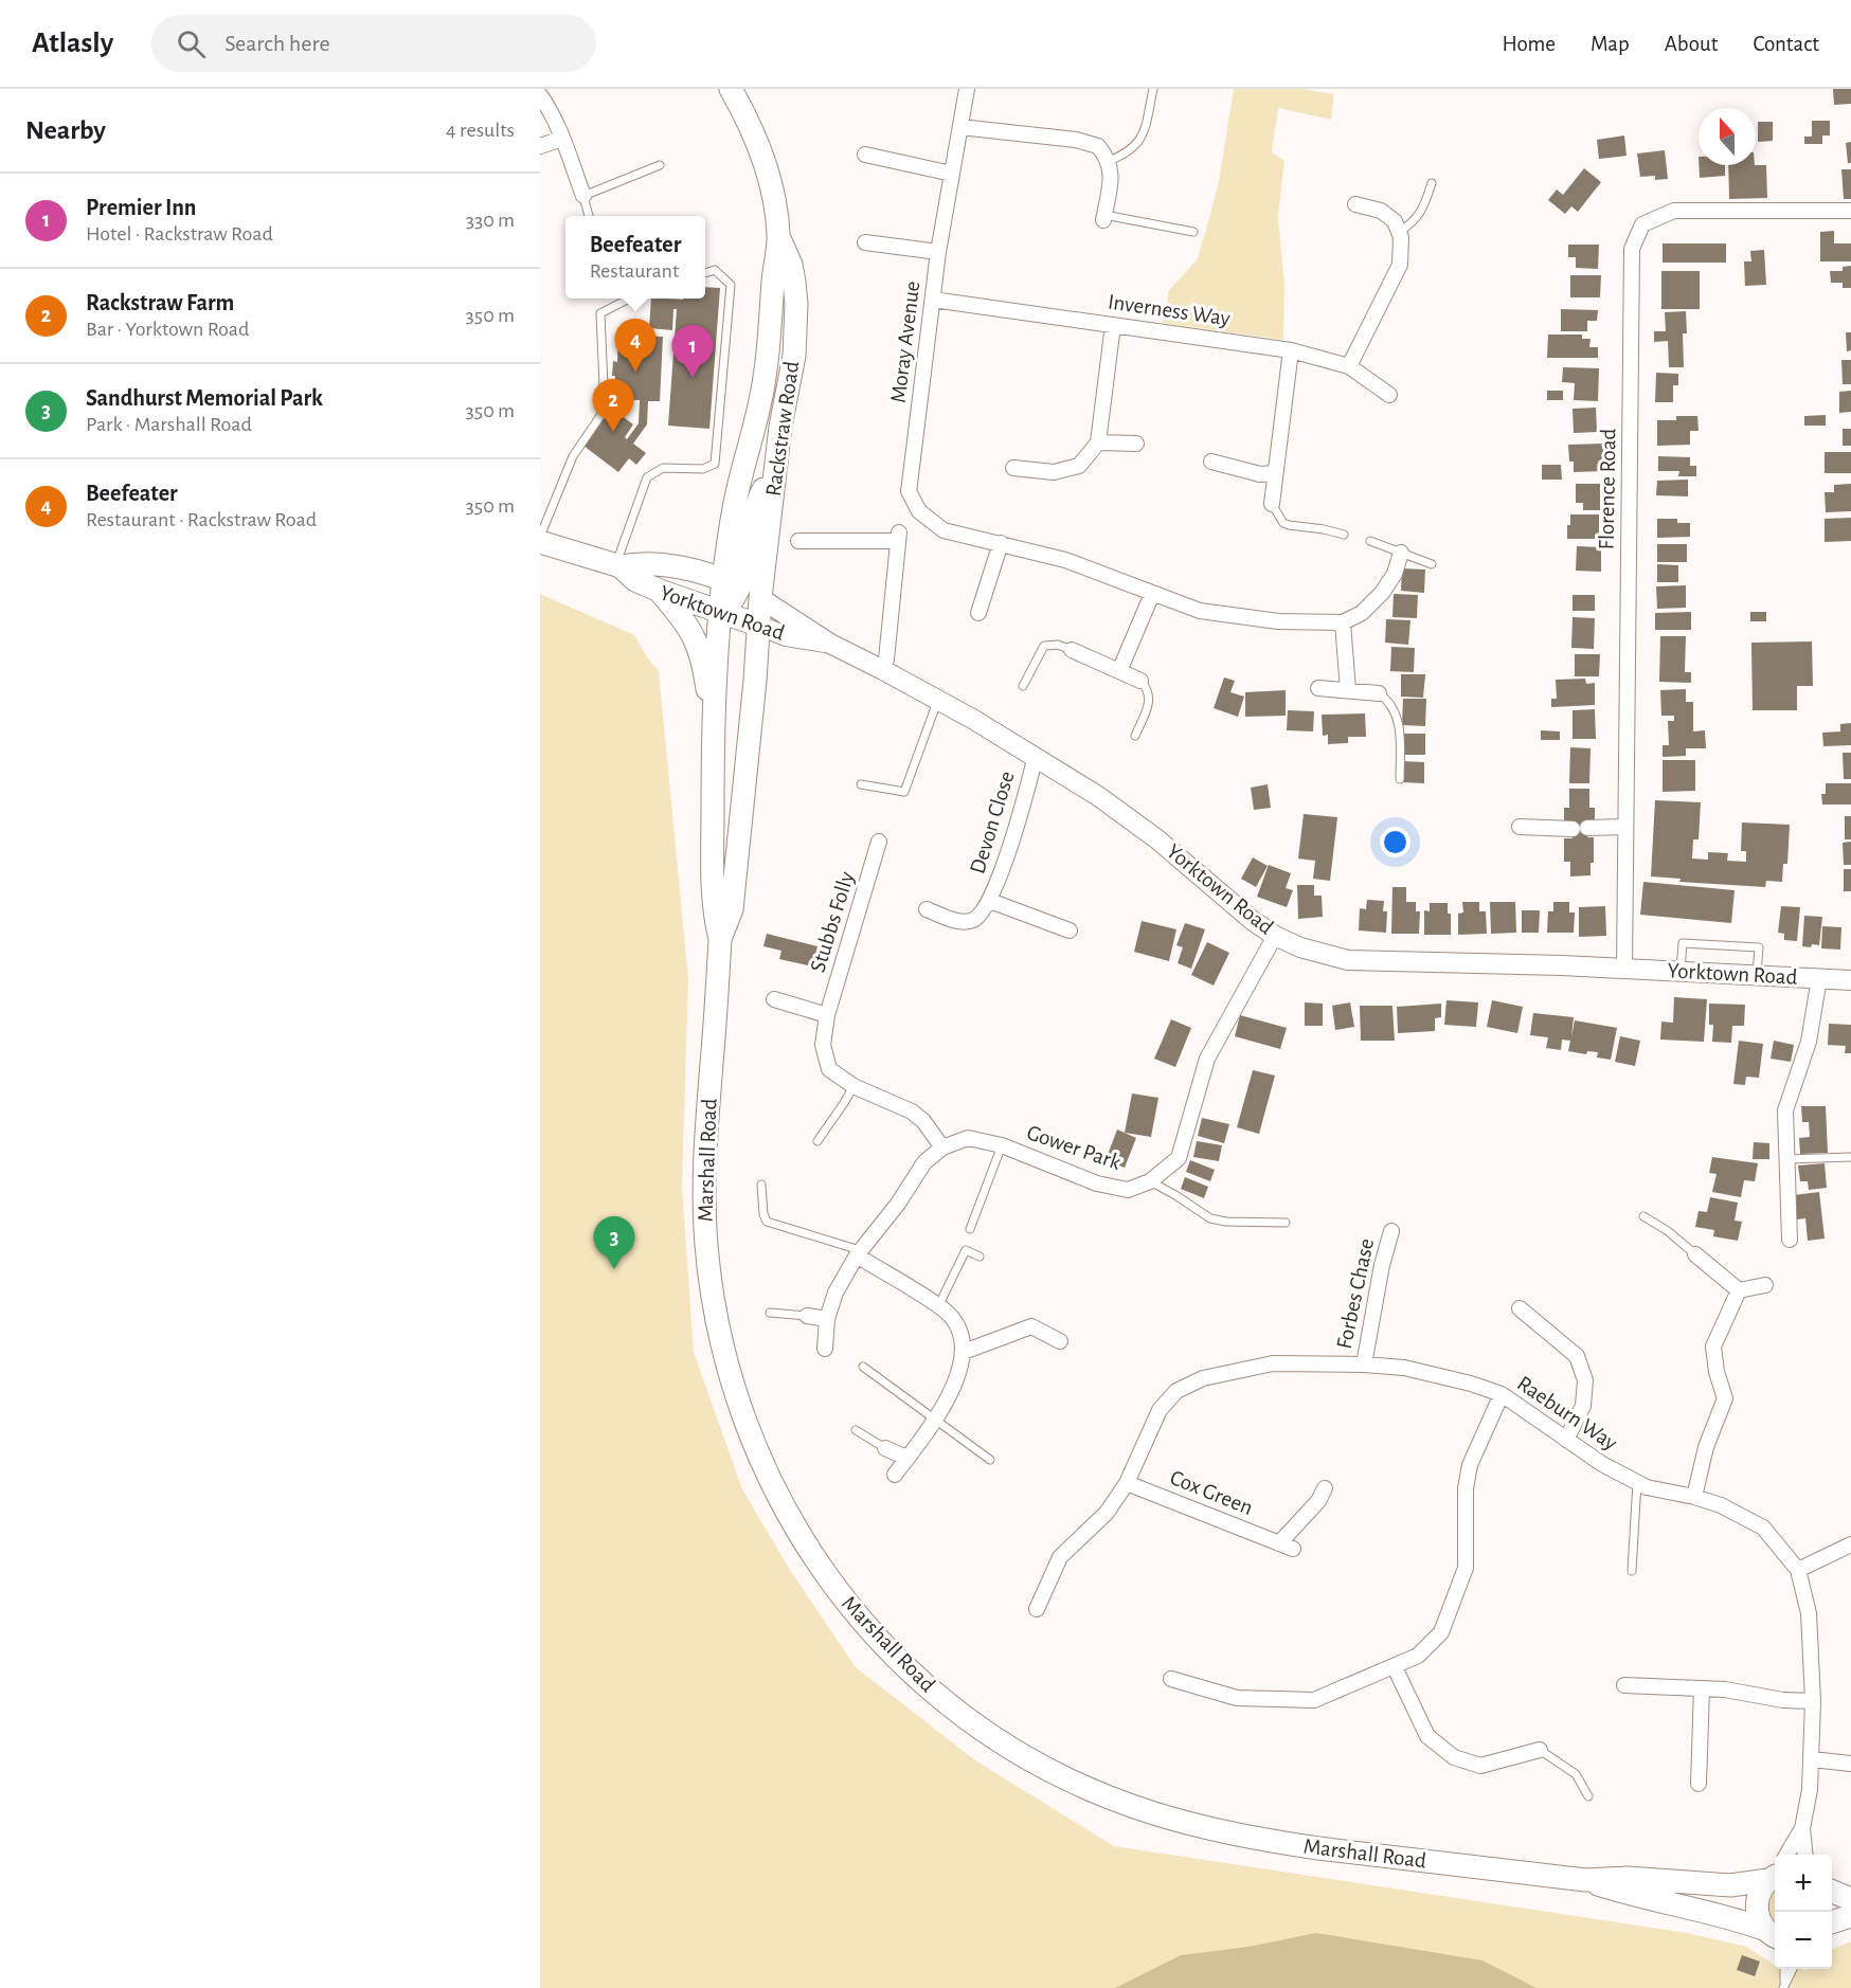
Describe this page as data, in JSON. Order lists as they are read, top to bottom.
{
  "streets": {
    "main road": ["Rackstraw Road", "Yorktown Road", "Marshall Road"],
    "street": [
      "Inverness Way",
      "Moray Avenue",
      "Florence Road",
      "Devon Close",
      "Stubbs Folly",
      "Gower Park",
      "Forbes Chase",
      "Raeburn Way",
      "Cox Green"
    ]
  },
  "crossings": [
    ["Inverness Way", "Moray Avenue"],
    ["Rackstraw Road", "Yorktown Road"],
    ["Rackstraw Road", "Marshall Road"],
    ["Florence Road", "Yorktown Road"],
    ["Yorktown Road", "Devon Close"],
    ["Yorktown Road", "Gower Park"],
    ["Yorktown Road", "Marshall Road"],
    ["Stubbs Folly", "Gower Park"],
    ["Forbes Chase", "Raeburn Way"],
    ["Raeburn Way", "Cox Green"]
  ],
  "north": "top",
  "page": {
    "header": "Atlasly",
    "search": "Search here",
    "nav": [
      "Home",
      "Map",
      "About",
      "Contact"
    ],
    "heading": ["Nearby", "4 results"],
    "list": [
      {
        "mark": "1",
        "name": "Premier Inn",
        "note": "Hotel · Rackstraw Road",
        "value": "330 m"
      },
      {
        "mark": "2",
        "name": "Rackstraw Farm",
        "note": "Bar · Yorktown Road",
        "value": "350 m"
      },
      {
        "mark": "3",
        "name": "Sandhurst Memorial Park",
        "note": "Park · Marshall Road",
        "value": "350 m"
      },
      {
        "mark": "4",
        "name": "Beefeater",
        "note": "Restaurant · Rackstraw Road",
        "value": "350 m"
      }
    ],
    "popup": ["Beefeater", "Restaurant"],
    "pins": [
      "4",
      "1",
      "2",
      "3"
    ],
    "map_buttons": ["+", "−"]
  }
}
